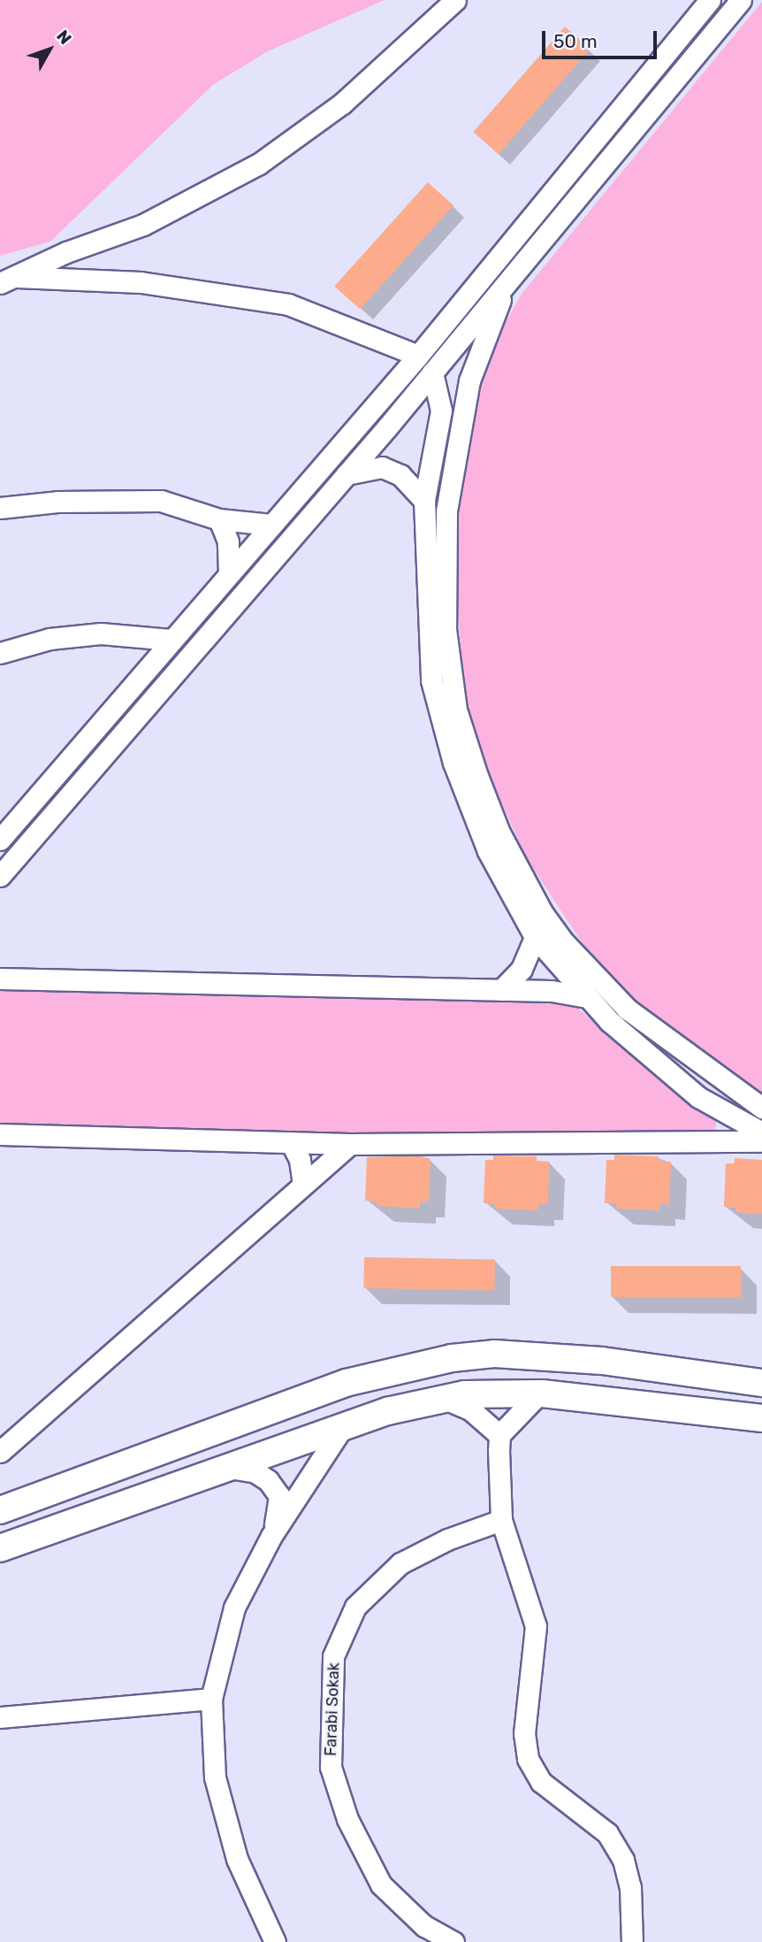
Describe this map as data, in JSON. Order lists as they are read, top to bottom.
{
  "streets": {
    "street": ["Farabi Sokak"]
  },
  "scale_bar": "50 m",
  "north": "top right"
}
